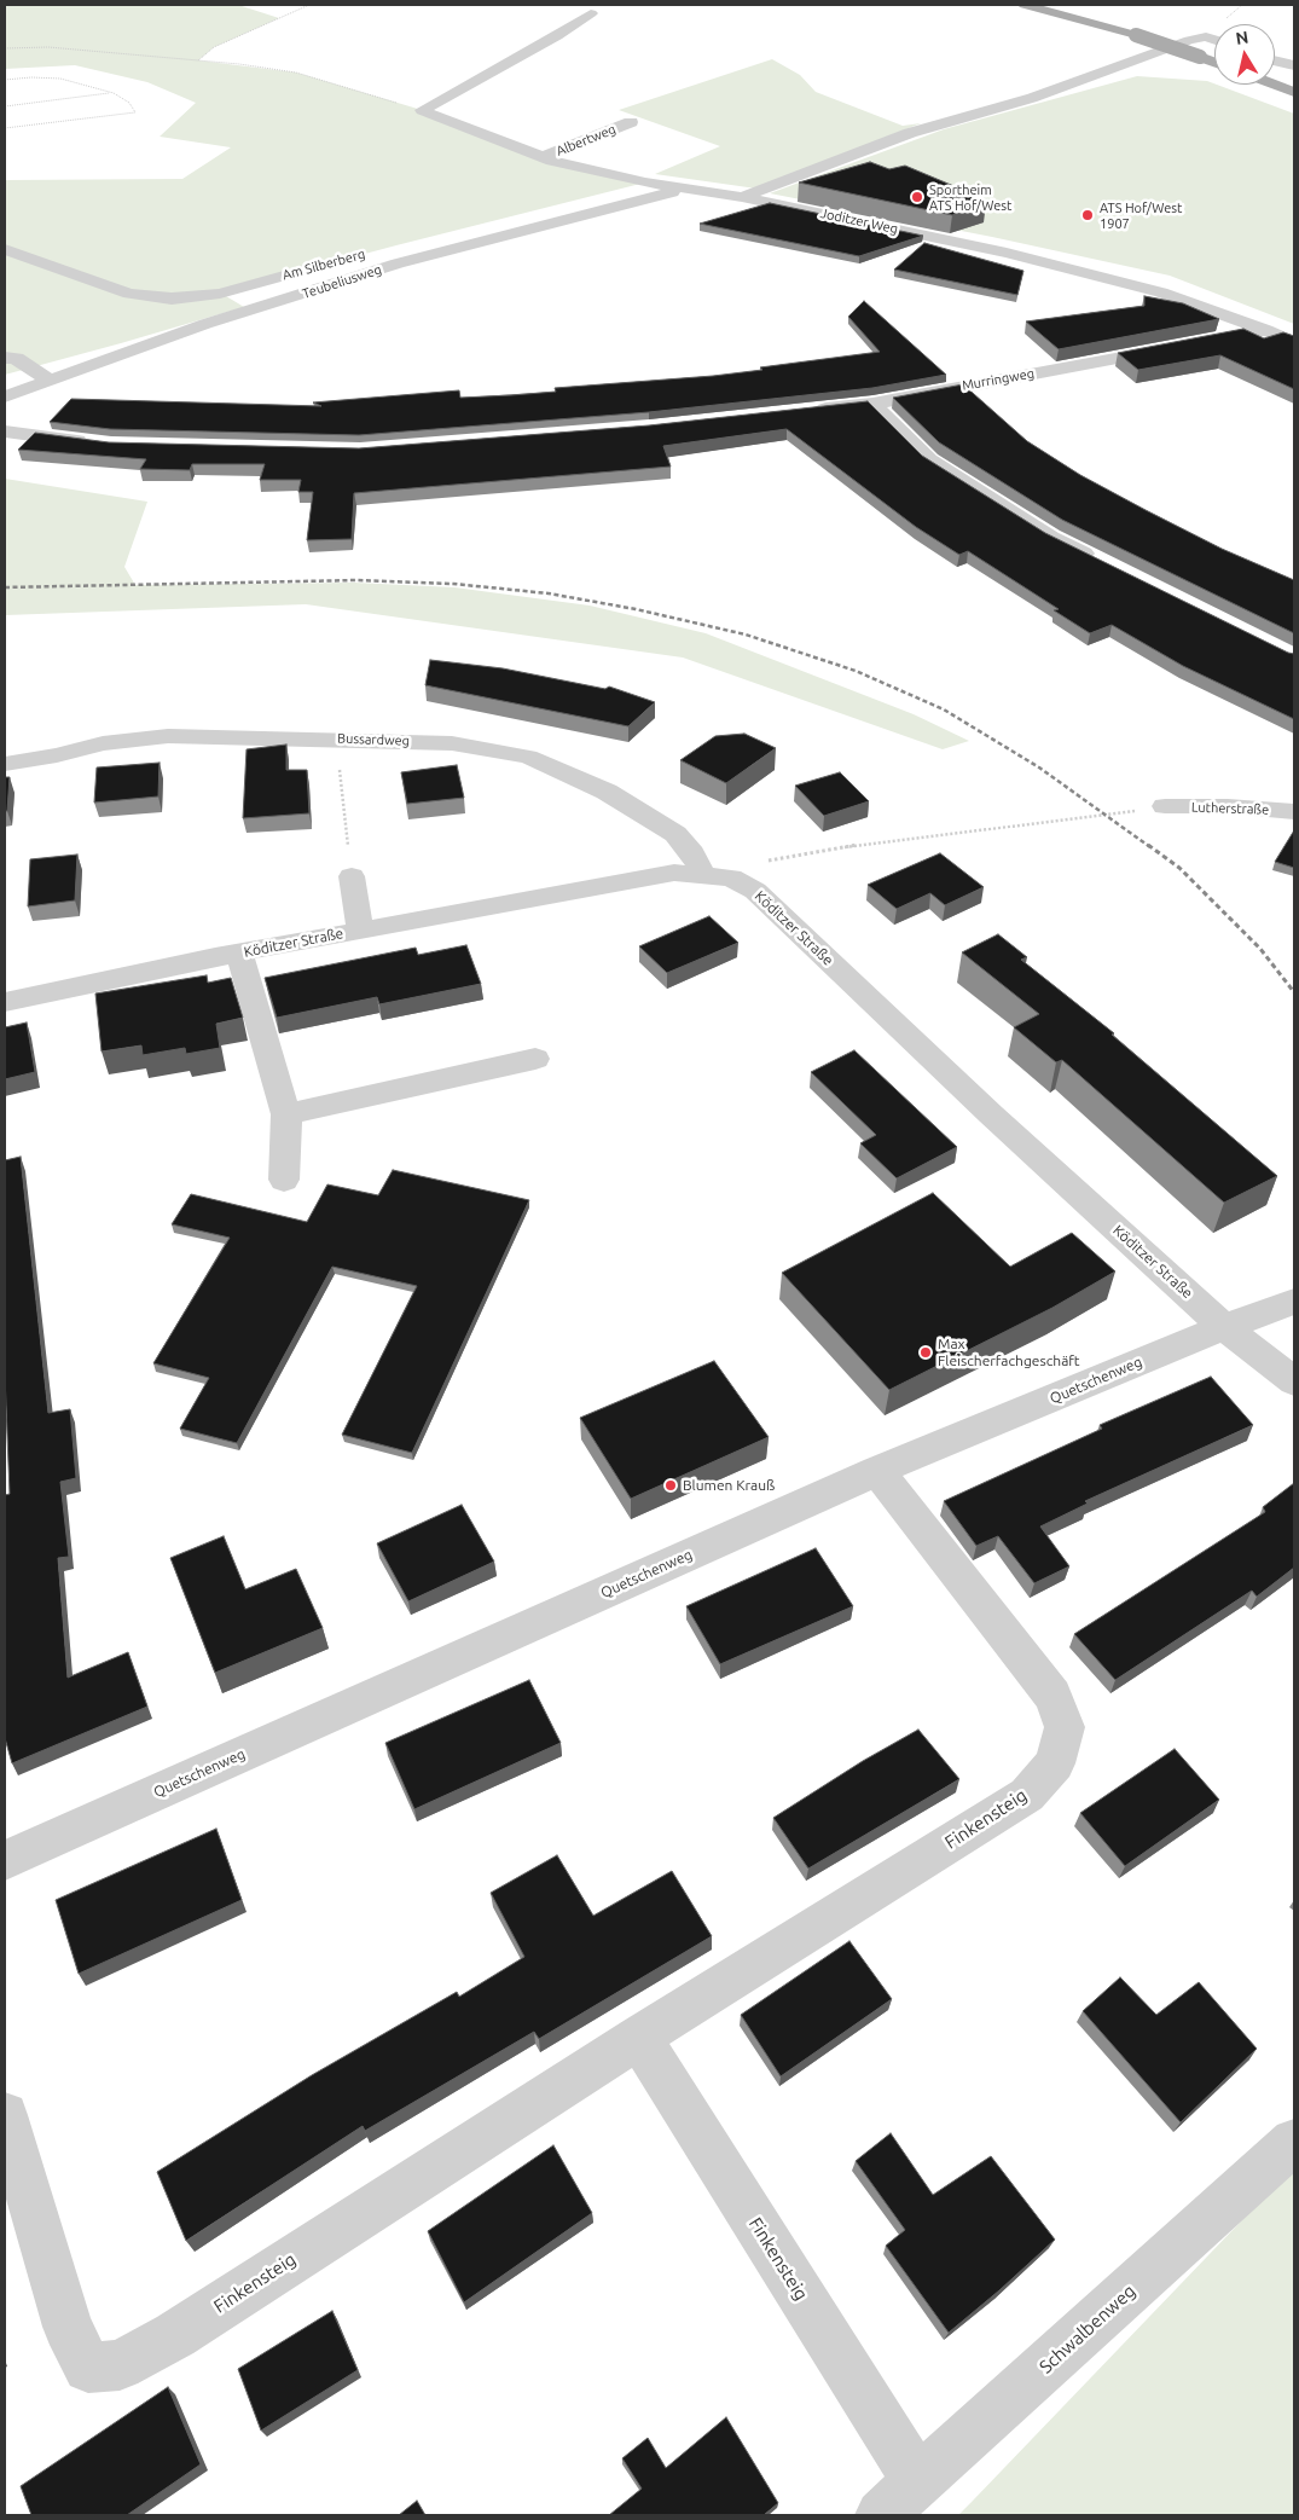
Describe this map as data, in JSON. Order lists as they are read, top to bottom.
{
  "streets": {
    "street": [
      "Albertweg",
      "Joditzer Weg",
      "Am Silberberg",
      "Teubeliusweg",
      "Murringweg",
      "Bussardweg",
      "Lutherstraße",
      "Köditzer Straße",
      "Quetschenweg",
      "Finkensteig",
      "Schwalbenweg"
    ]
  },
  "crossings": [
    ["Albertweg", "Joditzer Weg"],
    ["Joditzer Weg", "Teubeliusweg"],
    ["Joditzer Weg", "Murringweg"],
    ["Bussardweg", "Köditzer Straße"],
    ["Köditzer Straße", "Quetschenweg"],
    ["Quetschenweg", "Finkensteig"],
    ["Finkensteig", "Schwalbenweg"]
  ],
  "places": [
    "Sportheim ATS Hof/West",
    "ATS Hof/West 1907",
    "Max Fleischerfachgeschäft",
    "Blumen Krauß"
  ],
  "north": "top"
}
